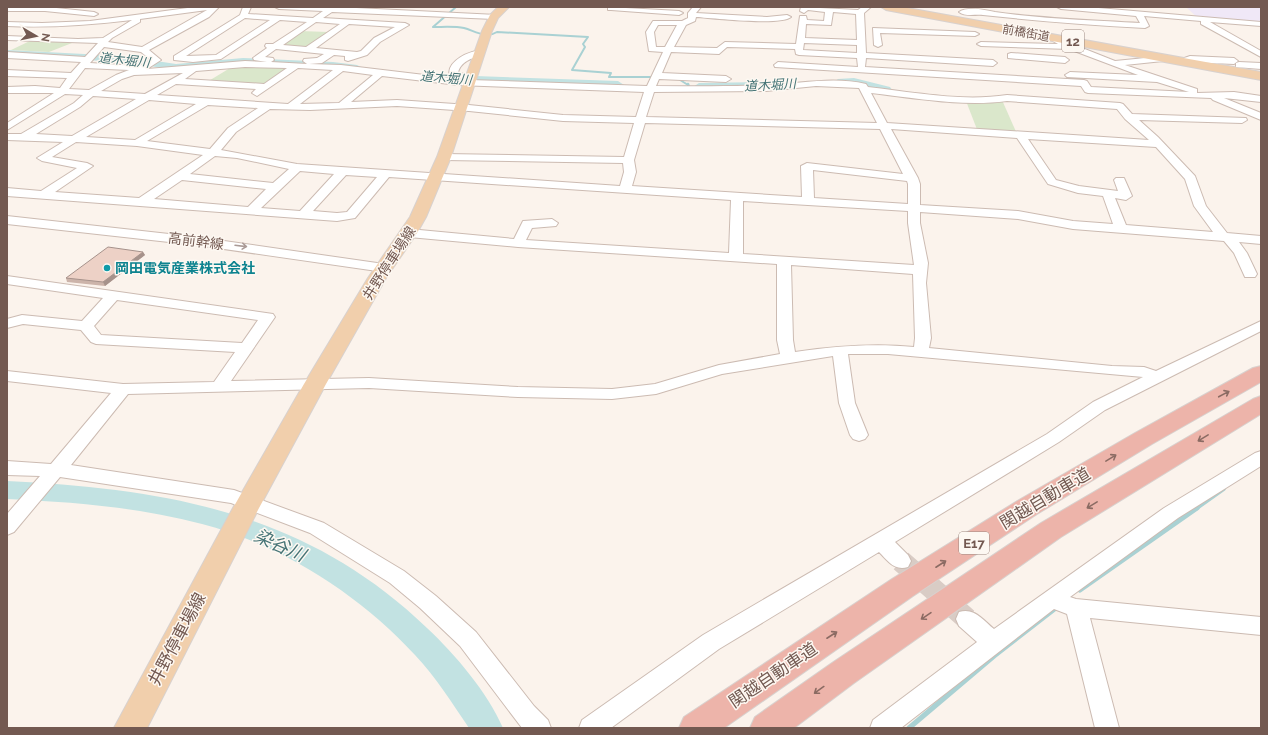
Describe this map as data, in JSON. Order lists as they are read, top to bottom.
{
  "streets": {
    "highway": ["関越自動車道", "E17"],
    "main road": ["前橋街道", "12", "井野停車場線"],
    "street": ["高前幹線"]
  },
  "crossings": [
    ["高前幹線", "井野停車場線"]
  ],
  "water": ["道木堀川", "染谷川"],
  "places": ["岡田電気産業株式会社"],
  "north": "right"
}
